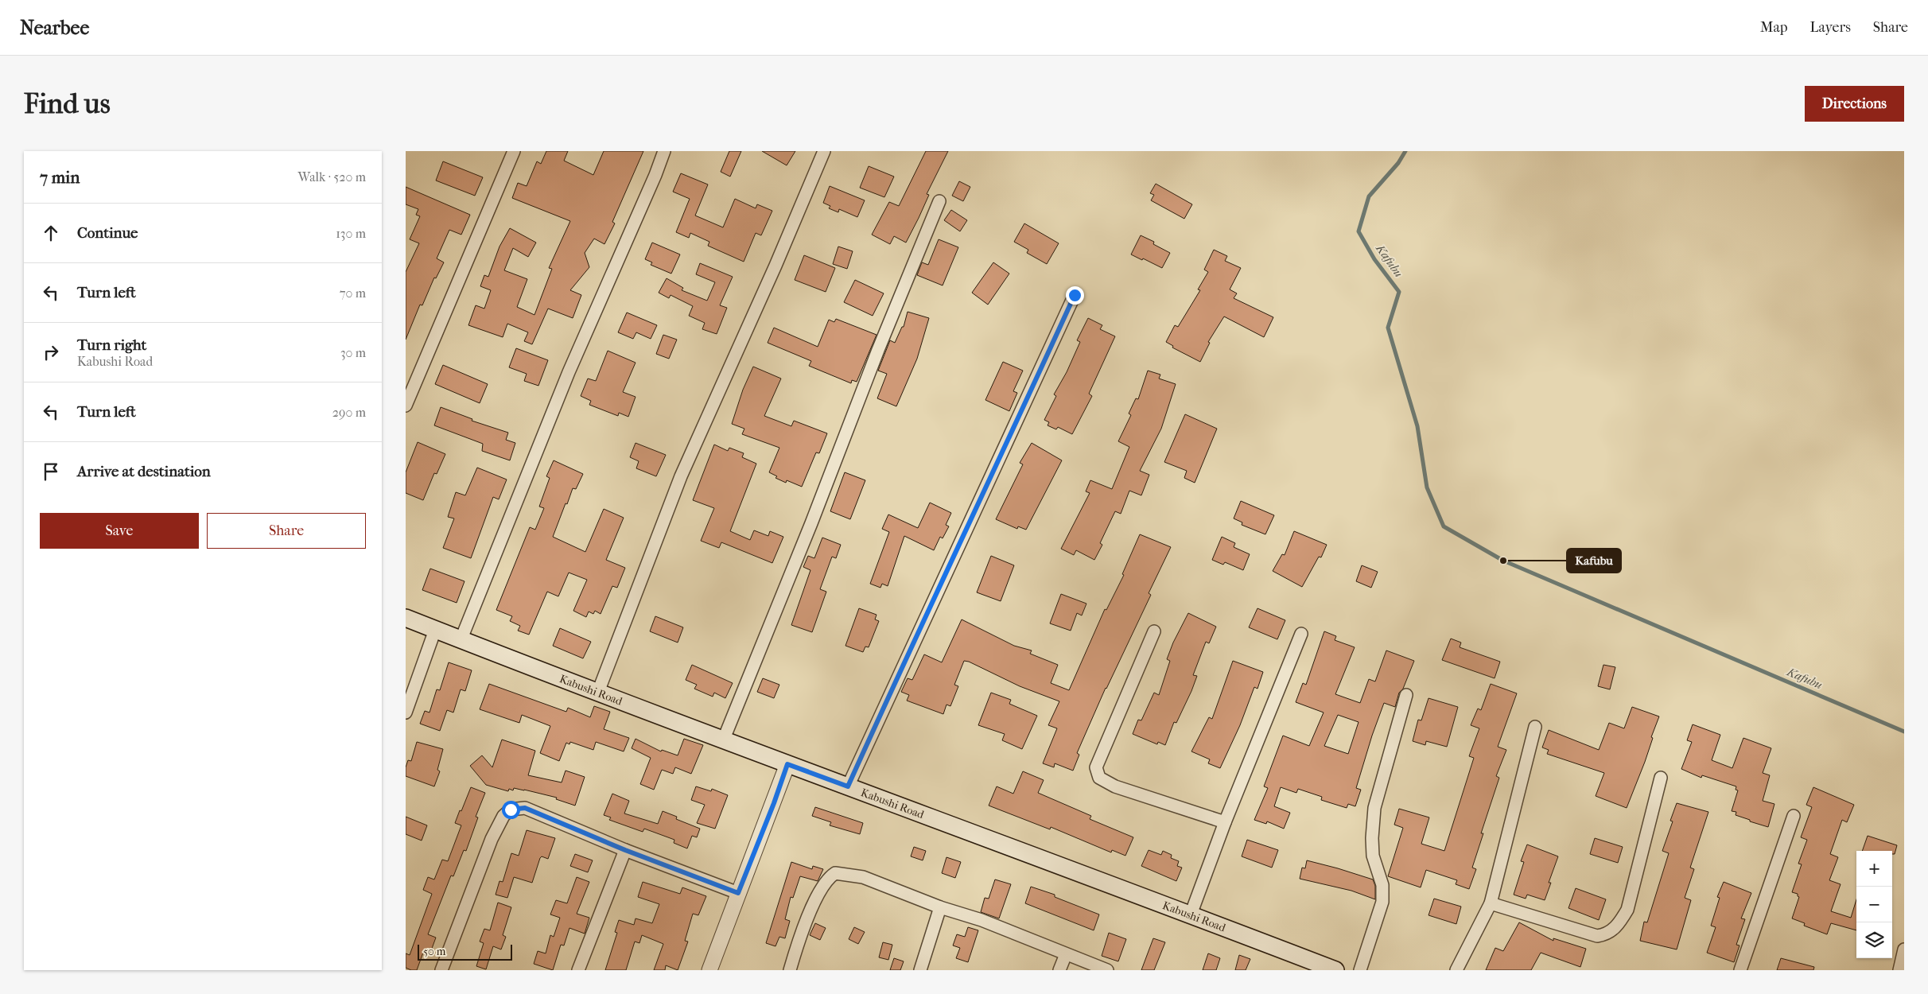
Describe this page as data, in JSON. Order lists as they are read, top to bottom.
{
  "streets": {
    "main road": ["Kabushi Road"]
  },
  "water": ["Kafubu"],
  "places": ["Kafubu"],
  "scale_bar": "50 m",
  "page": {
    "header": "Nearbee",
    "nav": ["Map", "Layers", "Share"],
    "buttons": [
      "Directions",
      ["Save", "Share"]
    ],
    "title": "Find us",
    "heading": ["7 min", "Walk · 520 m"],
    "list": [
      ["Continue", "130 m"],
      ["Turn left", "70 m"],
      ["Turn right", "Kabushi Road", "30 m"],
      ["Turn left", "290 m"],
      "Arrive at destination"
    ],
    "map_buttons": ["+", "−"],
    "scale": "50 m"
  }
}
